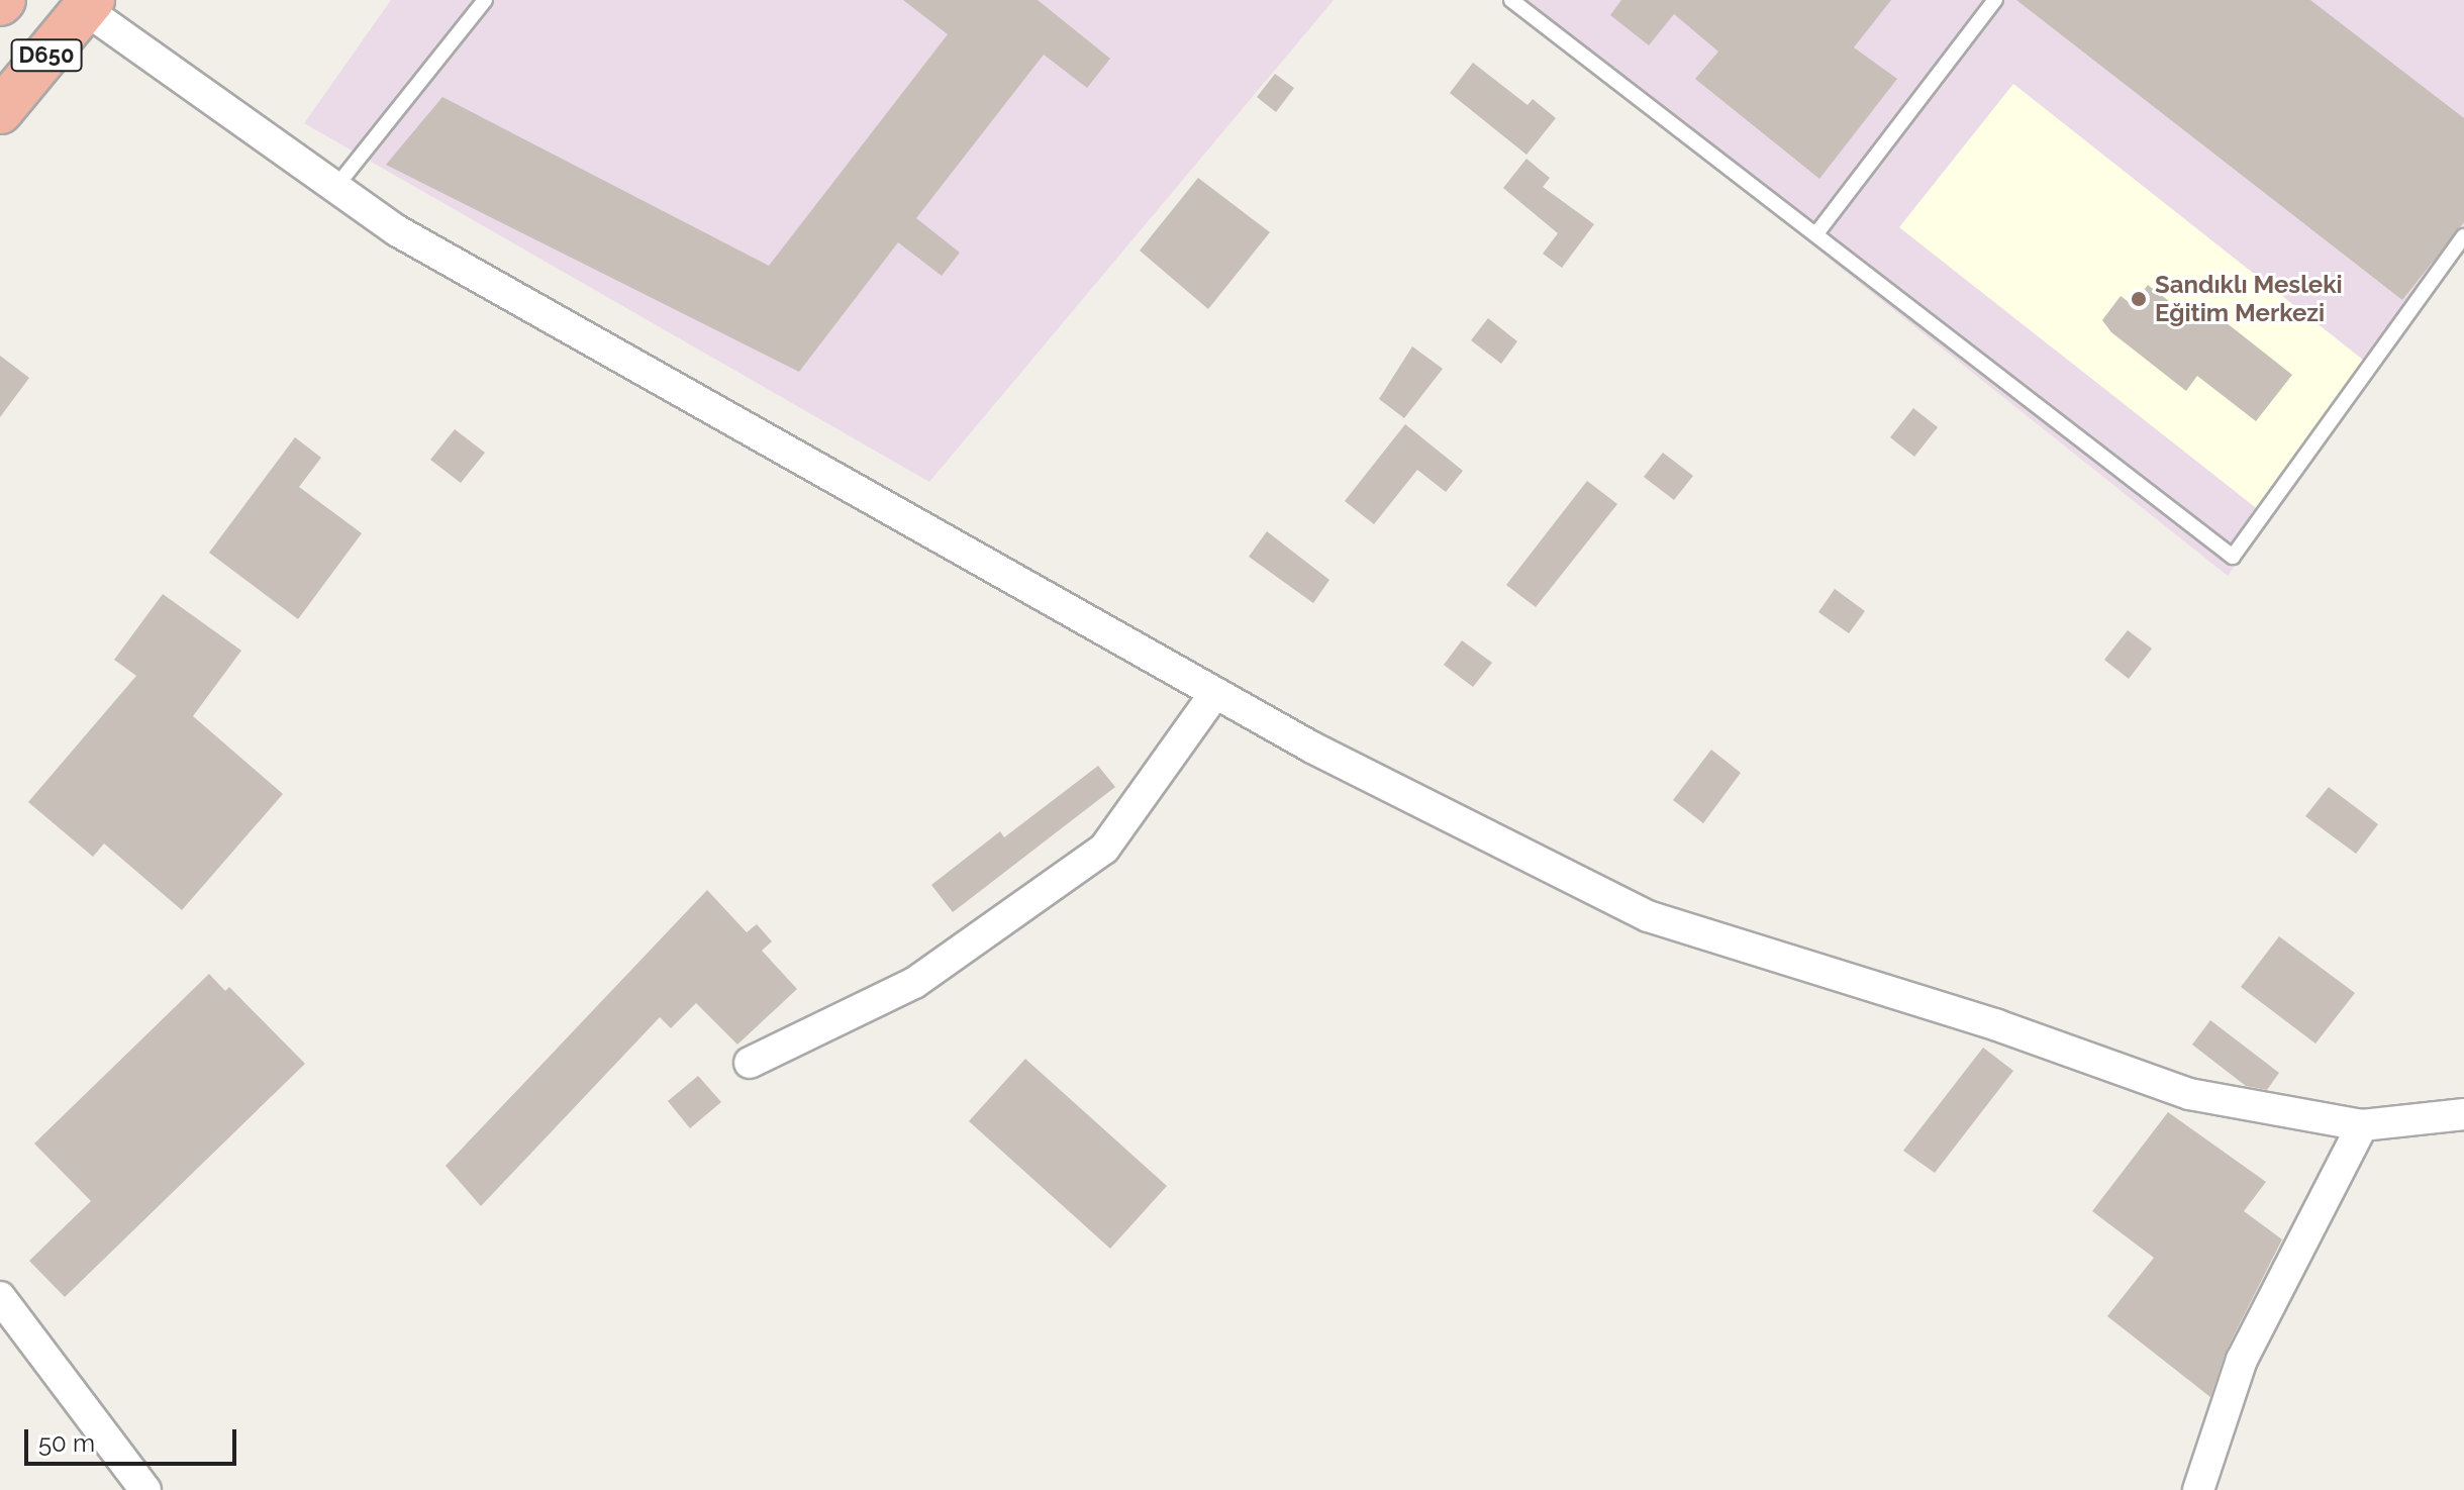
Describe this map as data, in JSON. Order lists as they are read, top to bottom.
{
  "streets": {
    "highway": ["D650"]
  },
  "places": ["Sandıklı Mesleki Eğitim Merkezi"],
  "scale_bar": "50 m"
}
